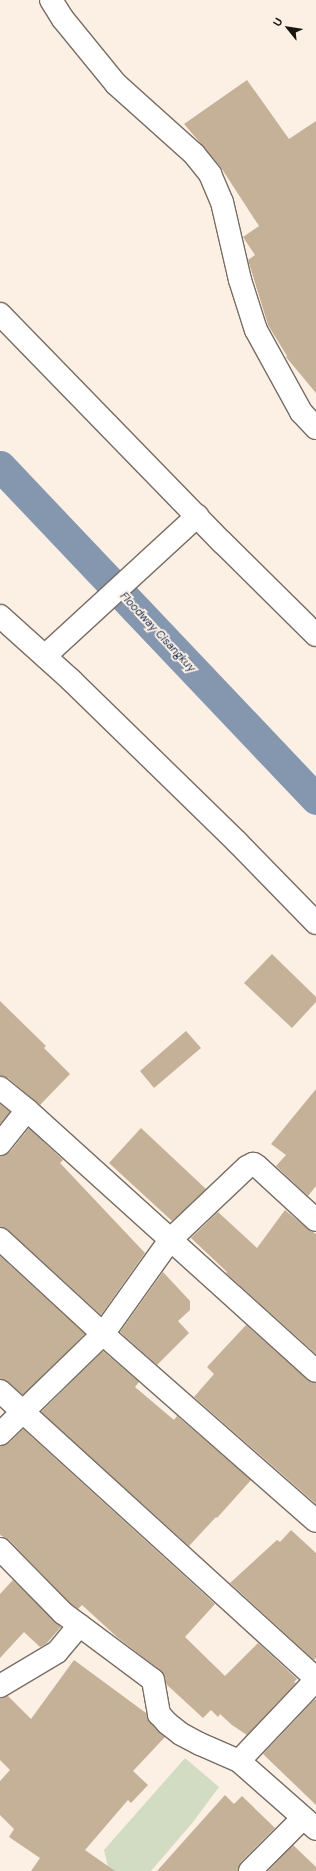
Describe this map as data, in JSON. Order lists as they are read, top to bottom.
{
  "water": ["Floodway Cisangkuy"],
  "north": "top left"
}
